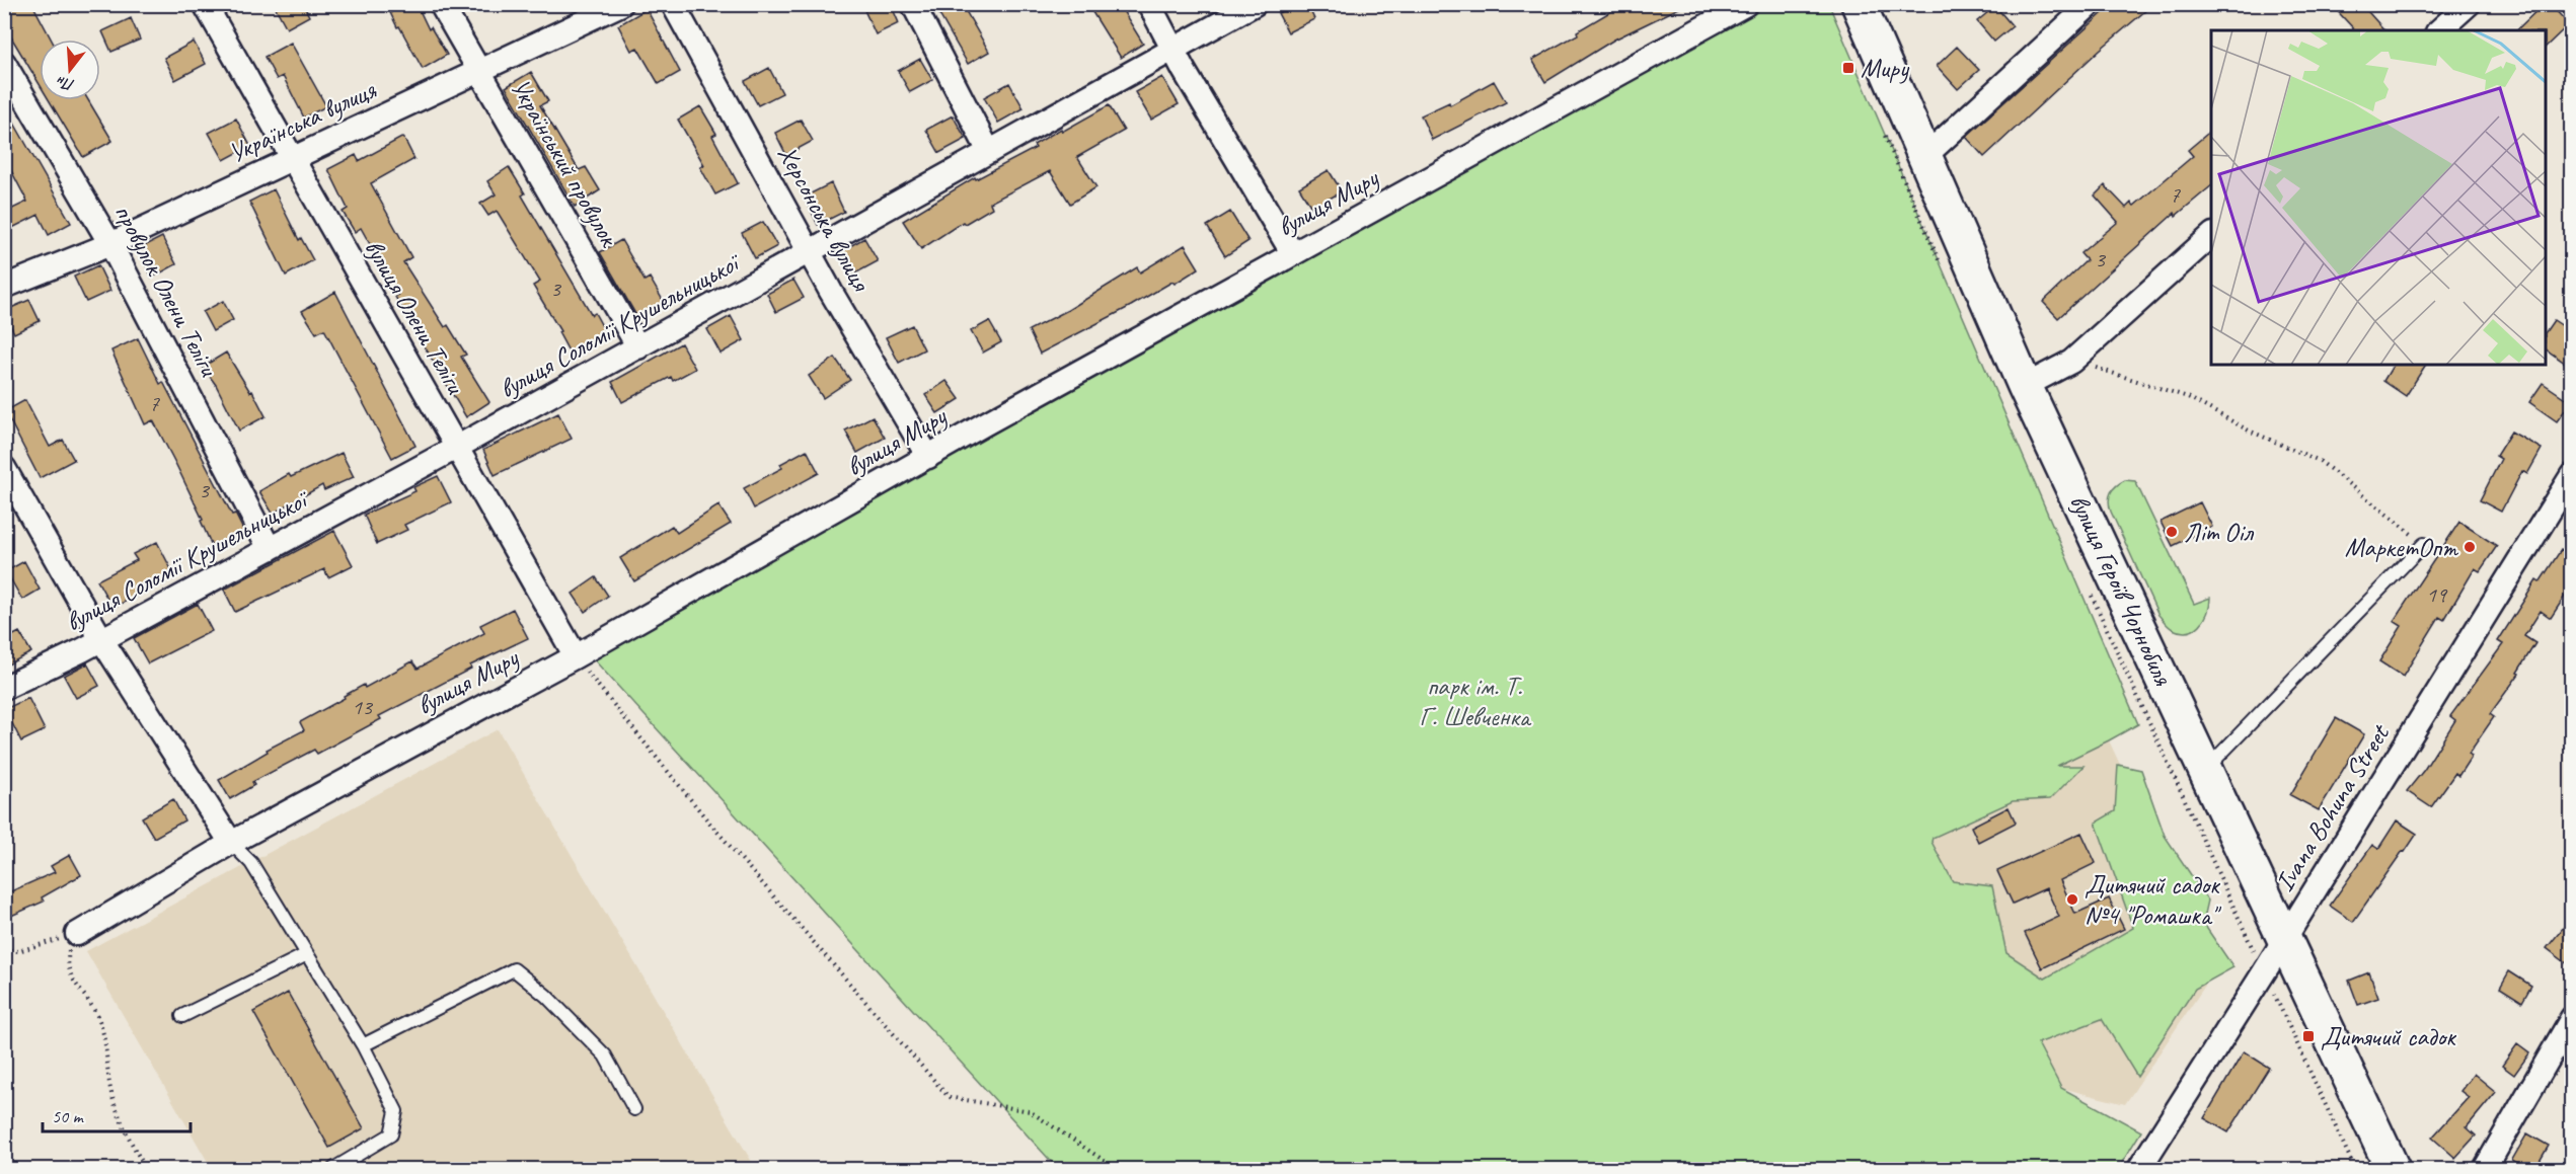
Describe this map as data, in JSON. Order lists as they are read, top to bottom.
{
  "streets": {
    "street": [
      "Українська вулиця",
      "Український провулок",
      "вулиця Миру",
      "Херсонська вулиця",
      "провулок Олени Теліги",
      "вулиця Олени Теліги",
      "вулиця Соломії Крушельницької",
      "вулиця Героїв Чорнобиля",
      "Ivana Bohuna Street"
    ]
  },
  "crossings": [
    ["Українська вулиця", "Український провулок"],
    ["Українська вулиця", "провулок Олени Теліги"],
    ["Українська вулиця", "вулиця Олени Теліги"],
    ["Український провулок", "вулиця Соломії Крушельницької"],
    ["вулиця Миру", "Херсонська вулиця"],
    ["вулиця Миру", "вулиця Олени Теліги"],
    ["Херсонська вулиця", "вулиця Соломії Крушельницької"],
    ["провулок Олени Теліги", "вулиця Соломії Крушельницької"],
    ["вулиця Олени Теліги", "вулиця Соломії Крушельницької"],
    ["вулиця Героїв Чорнобиля", "Ivana Bohuna Street"]
  ],
  "parks": ["парк ім. Т. Г. Шевченка"],
  "places": {
    "transit": ["Миру", "Дитячий садок"],
    "other": ["Літ Оіл", "МаркетОпт", "Дитячий садок №4 \"Ромашка\""]
  },
  "house_numbers": [
    "7",
    "3",
    "3",
    "7",
    "3",
    "19",
    "13"
  ],
  "scale_bar": "50 m",
  "north": "bottom"
}
